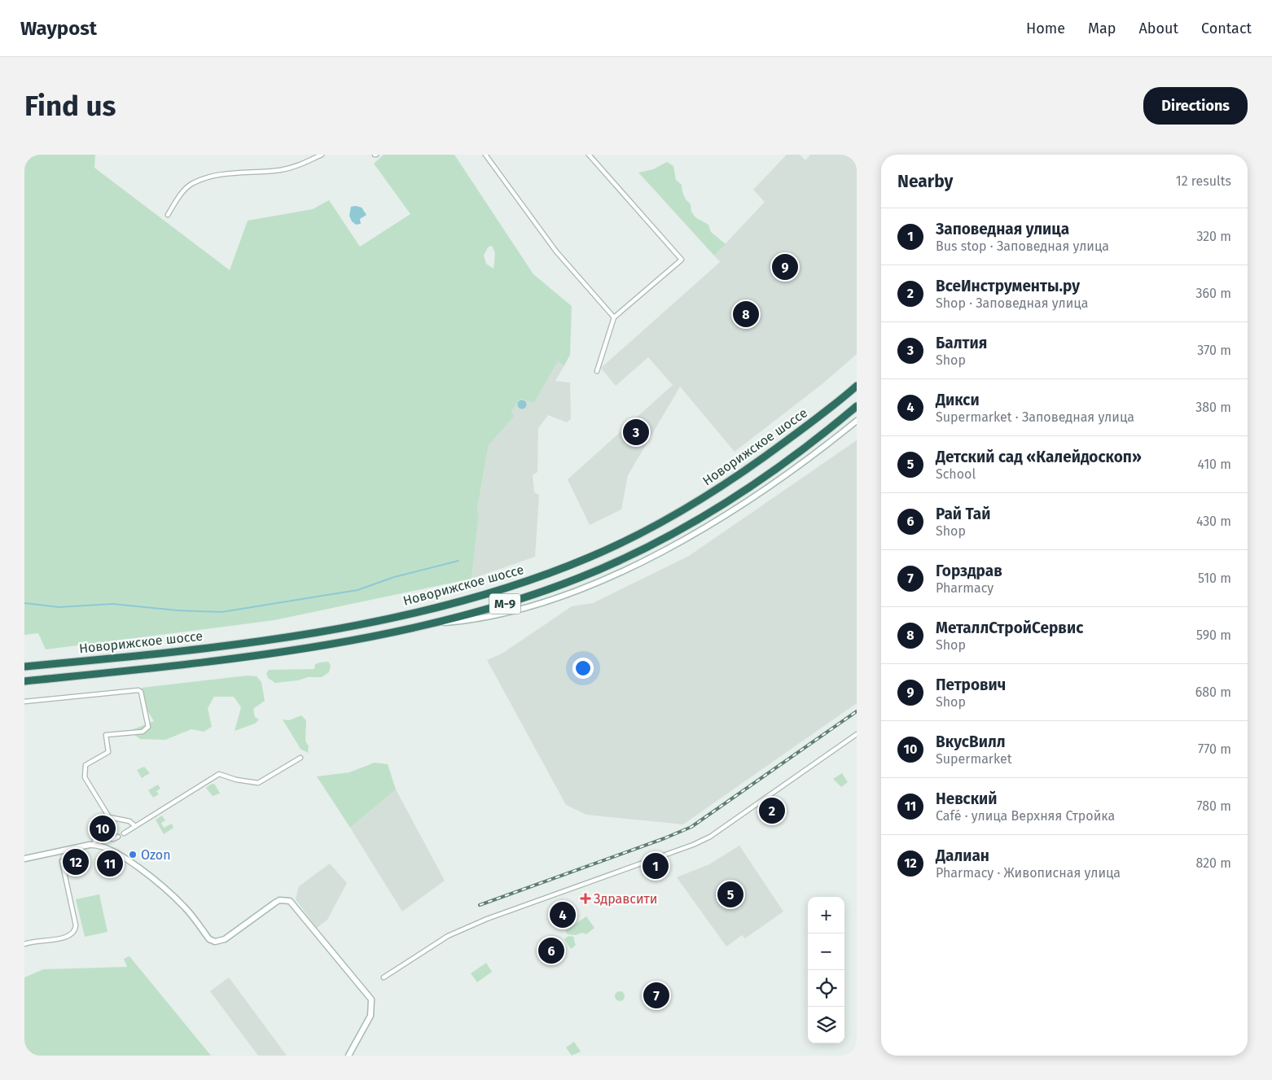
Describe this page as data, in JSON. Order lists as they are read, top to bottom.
{
  "streets": {
    "highway": ["Новорижское шоссе", "М-9"]
  },
  "places": {
    "other": ["Ozon"],
    "health": ["Здравсити"]
  },
  "page": {
    "header": "Waypost",
    "nav": [
      "Home",
      "Map",
      "About",
      "Contact"
    ],
    "buttons": "Directions",
    "title": "Find us",
    "heading": ["Nearby", "12 results"],
    "list": [
      {
        "mark": "1",
        "name": "Заповедная улица",
        "note": "Bus stop · Заповедная улица",
        "value": "320 m"
      },
      {
        "mark": "2",
        "name": "ВсеИнструменты.ру",
        "note": "Shop · Заповедная улица",
        "value": "360 m"
      },
      {
        "mark": "3",
        "name": "Балтия",
        "note": "Shop",
        "value": "370 m"
      },
      {
        "mark": "4",
        "name": "Дикси",
        "note": "Supermarket · Заповедная улица",
        "value": "380 m"
      },
      {
        "mark": "5",
        "name": "Детский сад «Калейдоскоп»",
        "note": "School",
        "value": "410 m"
      },
      {
        "mark": "6",
        "name": "Рай Тай",
        "note": "Shop",
        "value": "430 m"
      },
      {
        "mark": "7",
        "name": "Горздрав",
        "note": "Pharmacy",
        "value": "510 m"
      },
      {
        "mark": "8",
        "name": "МеталлСтройСервис",
        "note": "Shop",
        "value": "590 m"
      },
      {
        "mark": "9",
        "name": "Петрович",
        "note": "Shop",
        "value": "680 m"
      },
      {
        "mark": "10",
        "name": "ВкусВилл",
        "note": "Supermarket",
        "value": "770 m"
      },
      {
        "mark": "11",
        "name": "Невский",
        "note": "Café · улица Верхняя Стройка",
        "value": "780 m"
      },
      {
        "mark": "12",
        "name": "Далиан",
        "note": "Pharmacy · Живописная улица",
        "value": "820 m"
      }
    ],
    "pins": [
      "9",
      "8",
      "3",
      "2",
      "10",
      "12",
      "11",
      "1",
      "5",
      "4",
      "6",
      "7"
    ],
    "map_buttons": ["+", "−"]
  }
}
